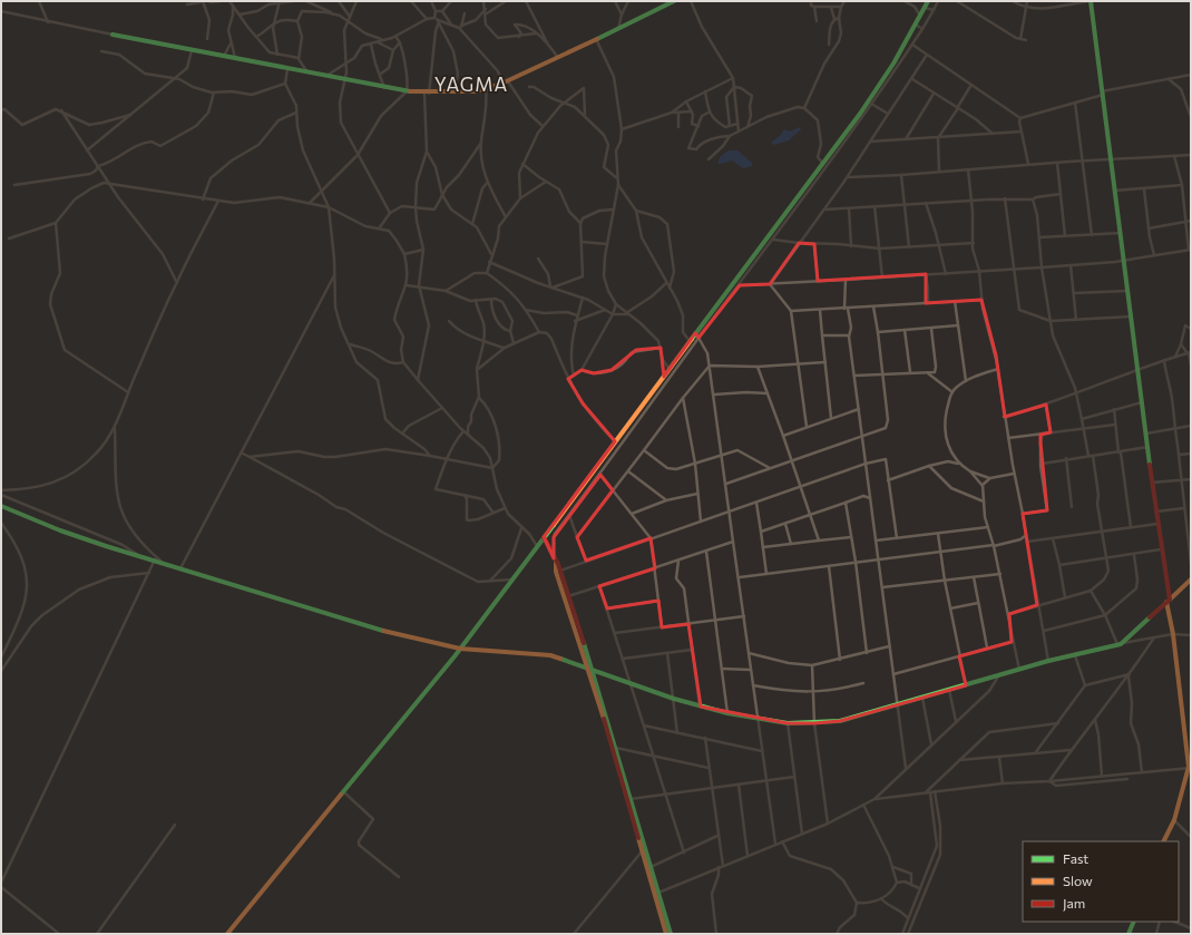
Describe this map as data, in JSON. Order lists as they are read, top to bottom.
{
  "districts": ["YAGMA"],
  "legend": ["Fast", "Slow", "Jam"]
}
